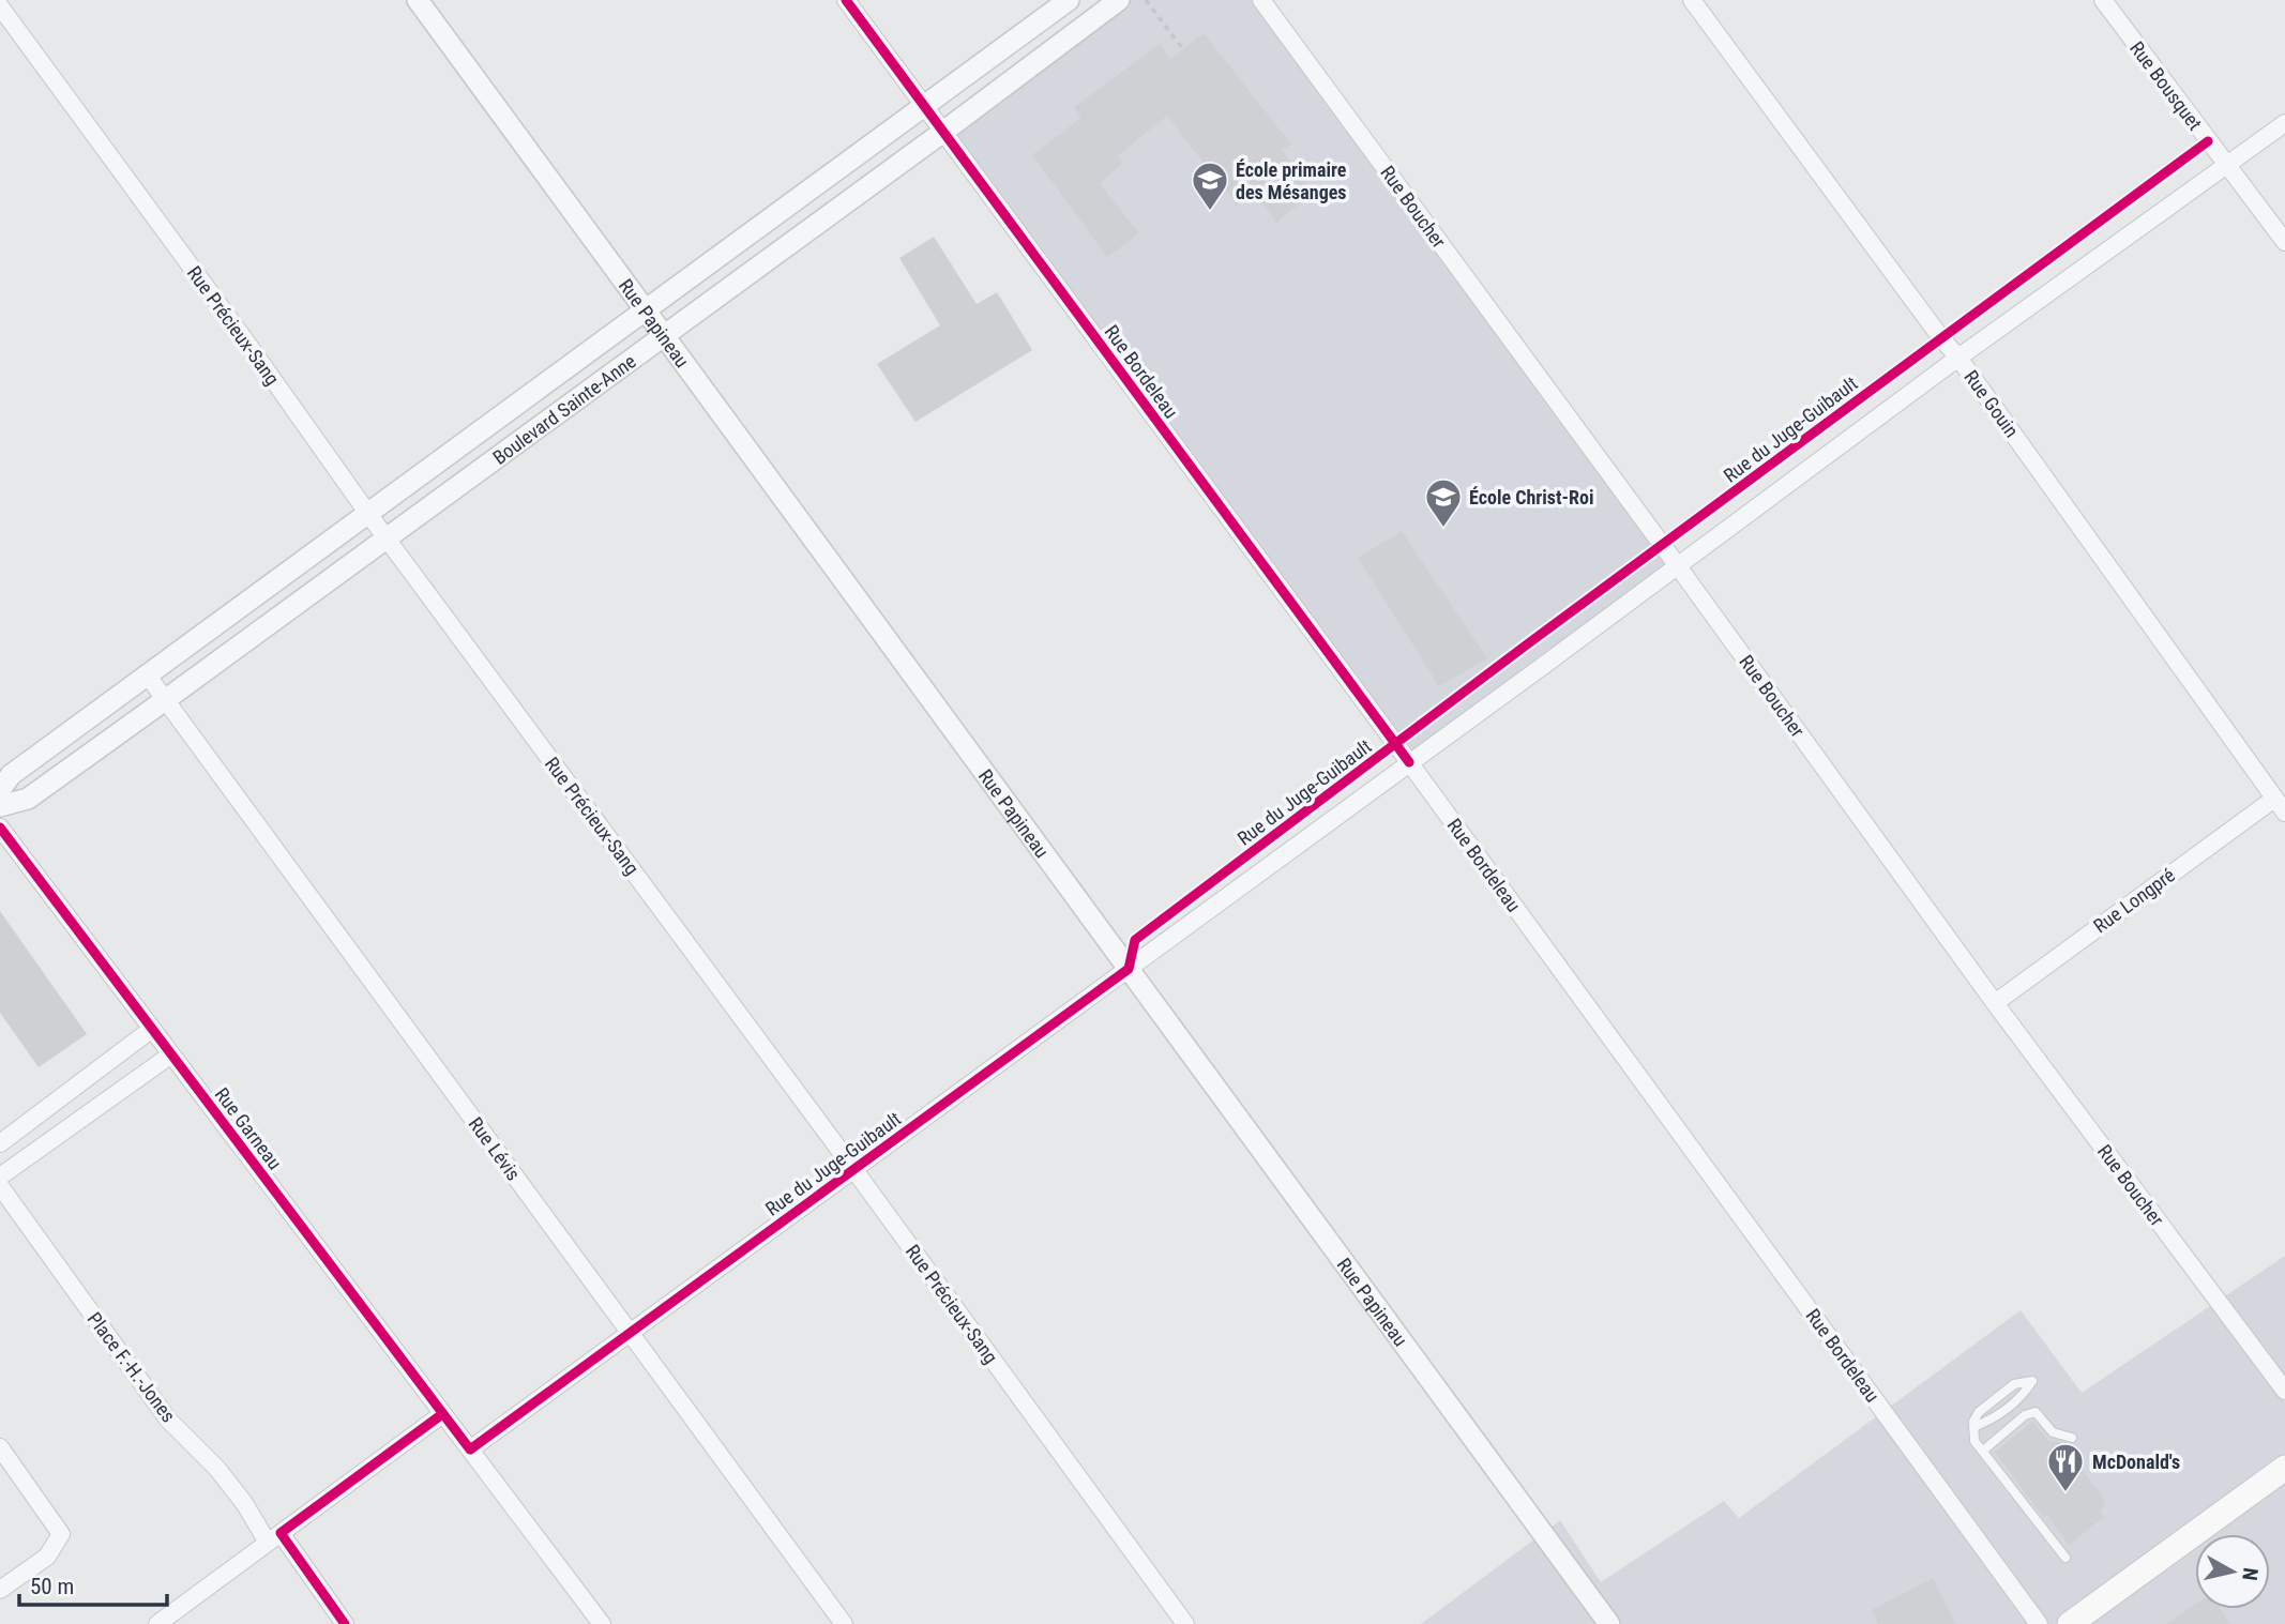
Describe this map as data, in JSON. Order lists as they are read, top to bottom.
{
  "streets": {
    "street": [
      "Rue Bousquet",
      "Rue Boucher",
      "Rue Papineau",
      "Rue Précieux-Sang",
      "Rue Bordeleau",
      "Rue Gouin",
      "Boulevard Sainte-Anne",
      "Rue du Juge-Guibault",
      "Rue Longpré",
      "Rue Garneau",
      "Rue Lévis",
      "Place F.-H.-Jones"
    ]
  },
  "crossings": [
    ["Rue Bousquet", "Rue du Juge-Guibault"],
    ["Rue Boucher", "Rue du Juge-Guibault"],
    ["Rue Boucher", "Rue Longpré"],
    ["Rue Papineau", "Boulevard Sainte-Anne"],
    ["Rue Papineau", "Rue du Juge-Guibault"],
    ["Rue Précieux-Sang", "Boulevard Sainte-Anne"],
    ["Rue Précieux-Sang", "Rue du Juge-Guibault"],
    ["Rue Bordeleau", "Boulevard Sainte-Anne"],
    ["Rue Bordeleau", "Rue du Juge-Guibault"],
    ["Rue Gouin", "Rue du Juge-Guibault"],
    ["Rue Gouin", "Rue Longpré"],
    ["Boulevard Sainte-Anne", "Rue Lévis"],
    ["Rue du Juge-Guibault", "Rue Garneau"],
    ["Rue du Juge-Guibault", "Rue Lévis"]
  ],
  "places": {
    "school or university": ["École primaire des Mésanges", "École Christ-Roi"],
    "restaurant": ["McDonald's"]
  },
  "scale_bar": "50 m",
  "north": "right"
}
